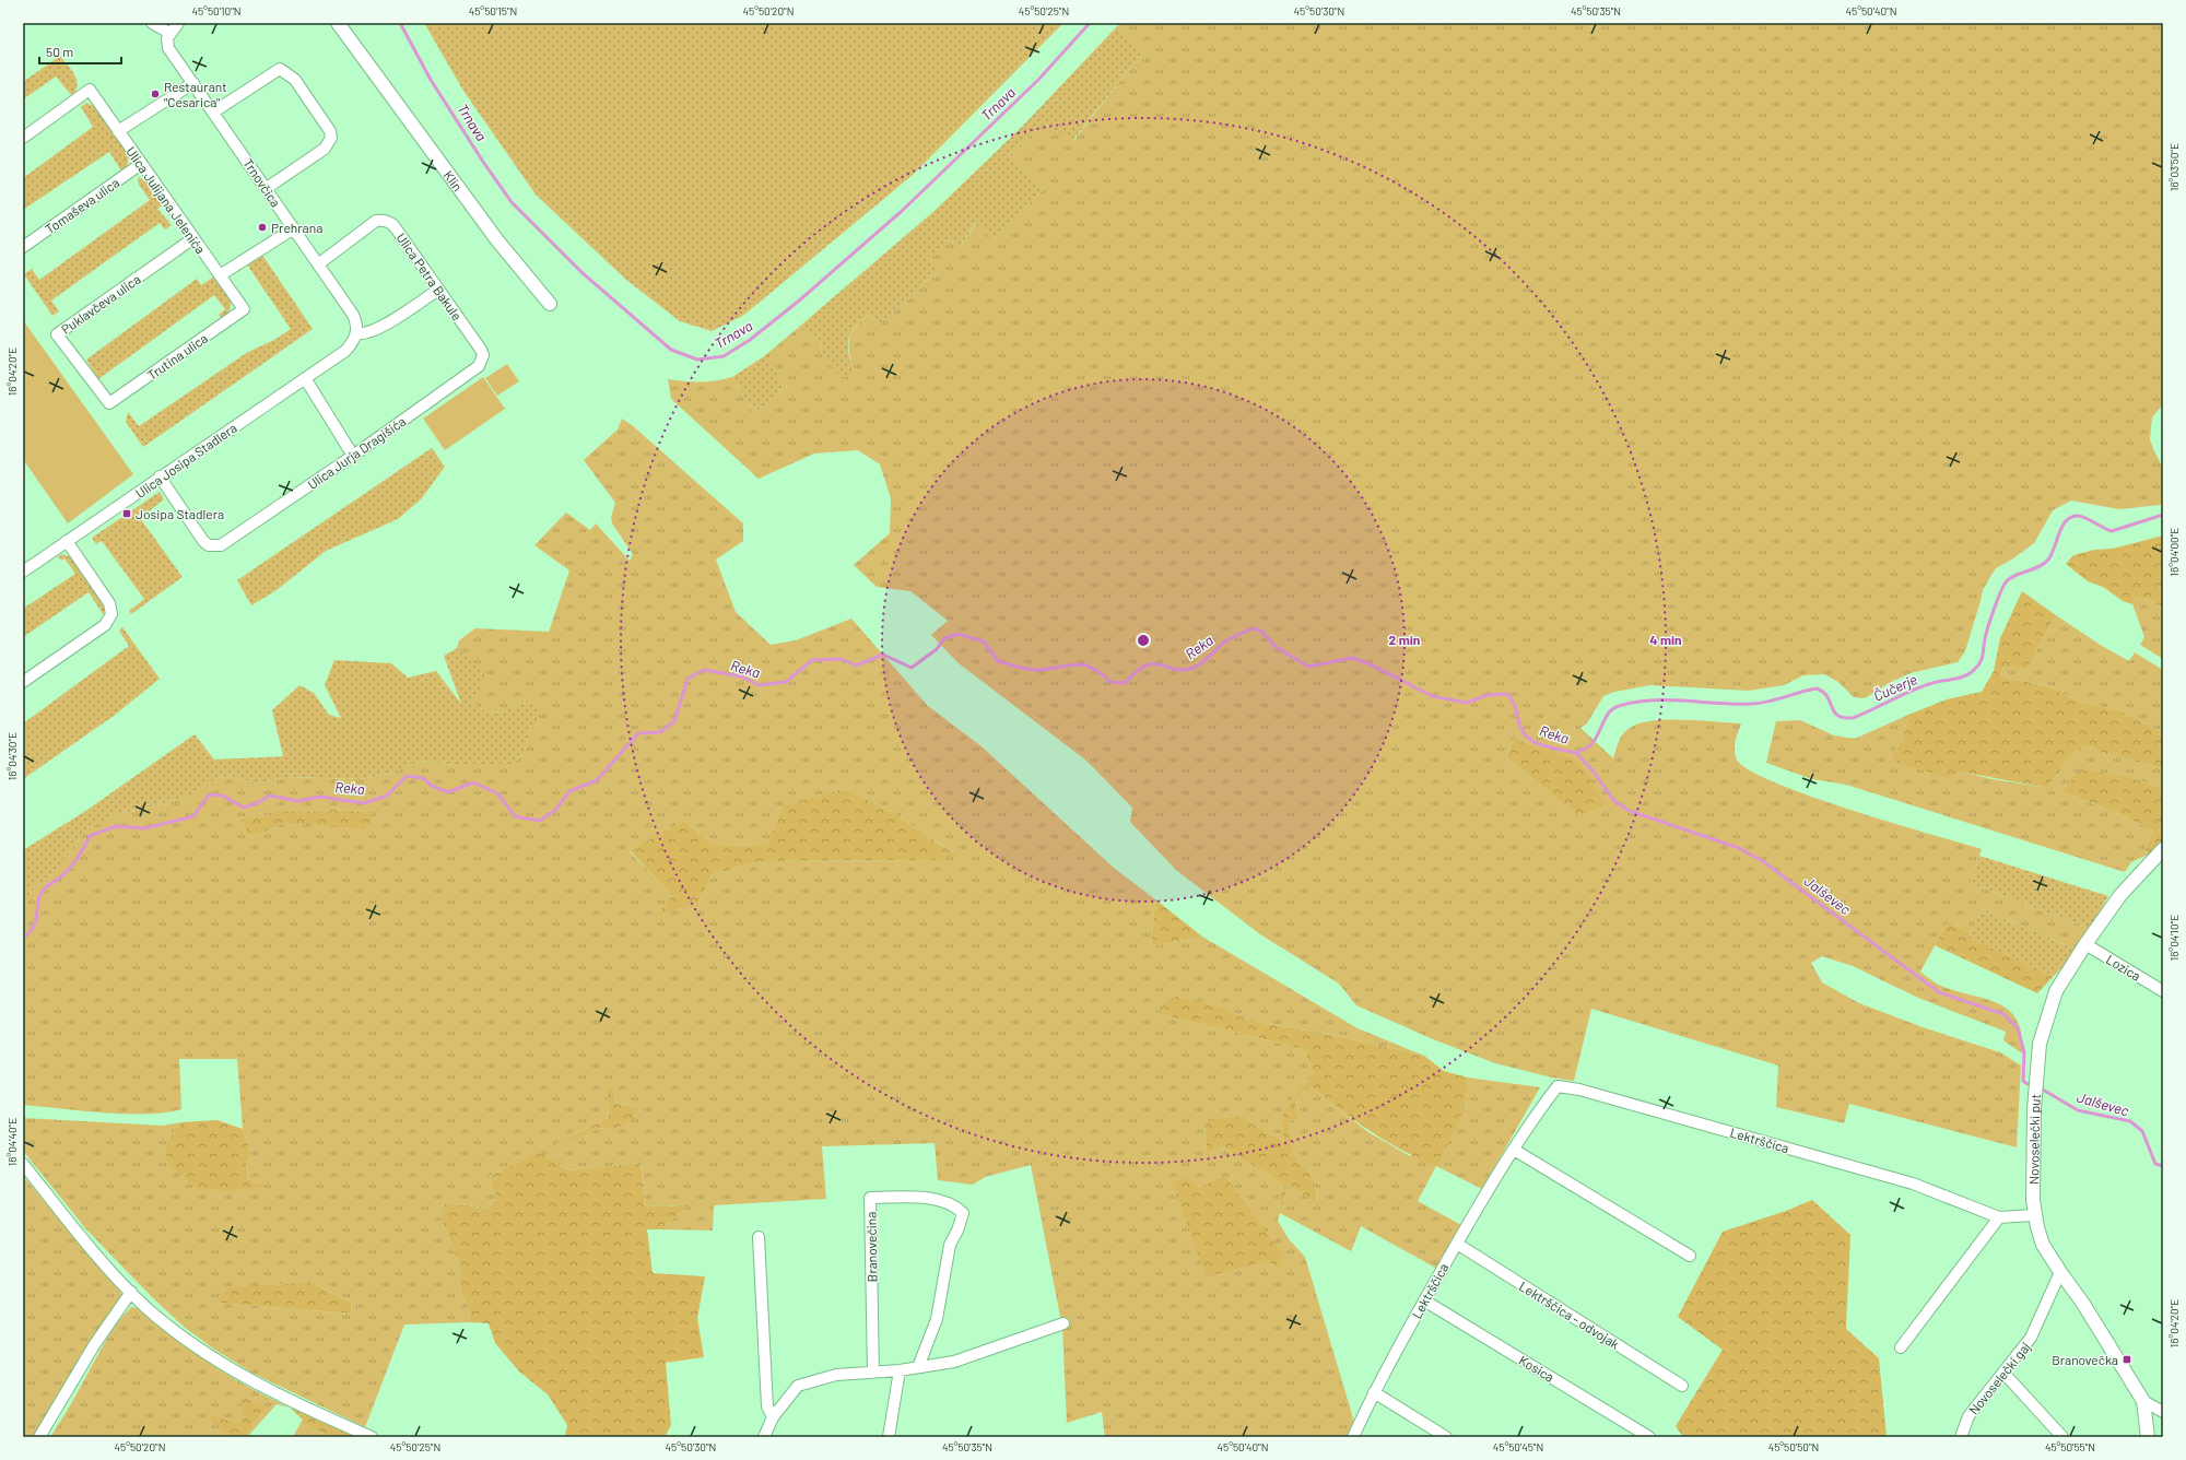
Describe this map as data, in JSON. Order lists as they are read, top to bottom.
{
  "streets": {
    "street": [
      "Klin",
      "Trnovčica",
      "Ulica Julijana Jelenića",
      "Tomaševa ulica",
      "Ulica Petra Bakule",
      "Puklavčeva ulica",
      "Trutina ulica",
      "Ulica Jurja Dragišića",
      "Ulica Josipa Stadlera",
      "Lozica",
      "Novoselečki put",
      "Lektrščica",
      "Branovečina",
      "Lektrščica - odvojak",
      "Kosica",
      "Novoselečki gaj"
    ]
  },
  "crossings": [
    ["Trnovčica", "Ulica Petra Bakule"],
    ["Trnovčica", "Ulica Josipa Stadlera"],
    ["Ulica Julijana Jelenića", "Tomaševa ulica"],
    ["Ulica Julijana Jelenića", "Puklavčeva ulica"],
    ["Ulica Julijana Jelenića", "Trutina ulica"],
    ["Ulica Petra Bakule", "Ulica Jurja Dragišića"],
    ["Puklavčeva ulica", "Trutina ulica"],
    ["Ulica Jurja Dragišića", "Ulica Josipa Stadlera"],
    ["Lozica", "Novoselečki put"],
    ["Novoselečki put", "Lektrščica"],
    ["Novoselečki put", "Novoselečki gaj"],
    ["Lektrščica", "Lektrščica - odvojak"],
    ["Lektrščica", "Kosica"]
  ],
  "water": [
    "Trnava",
    "Reka",
    "Čučerje",
    "Jalševec"
  ],
  "places": {
    "other": ["Restaurant \"Cesarica\"", "Prehrana"],
    "transit": ["Josipa Stadlera", "Branovečka"]
  },
  "scale_bar": "50 m",
  "coordinates": [
    "45°50'10\"N",
    "45°50'15\"N",
    "45°50'20\"N",
    "45°50'25\"N",
    "45°50'30\"N",
    "45°50'35\"N",
    "45°50'40\"N",
    "16°03'50\"E",
    "16°04'20\"E",
    "16°04'00\"E",
    "16°04'30\"E",
    "16°04'10\"E",
    "16°04'40\"E",
    "45°50'45\"N",
    "45°50'50\"N",
    "45°50'55\"N"
  ],
  "rings": ["2 min", "4 min"]
}
